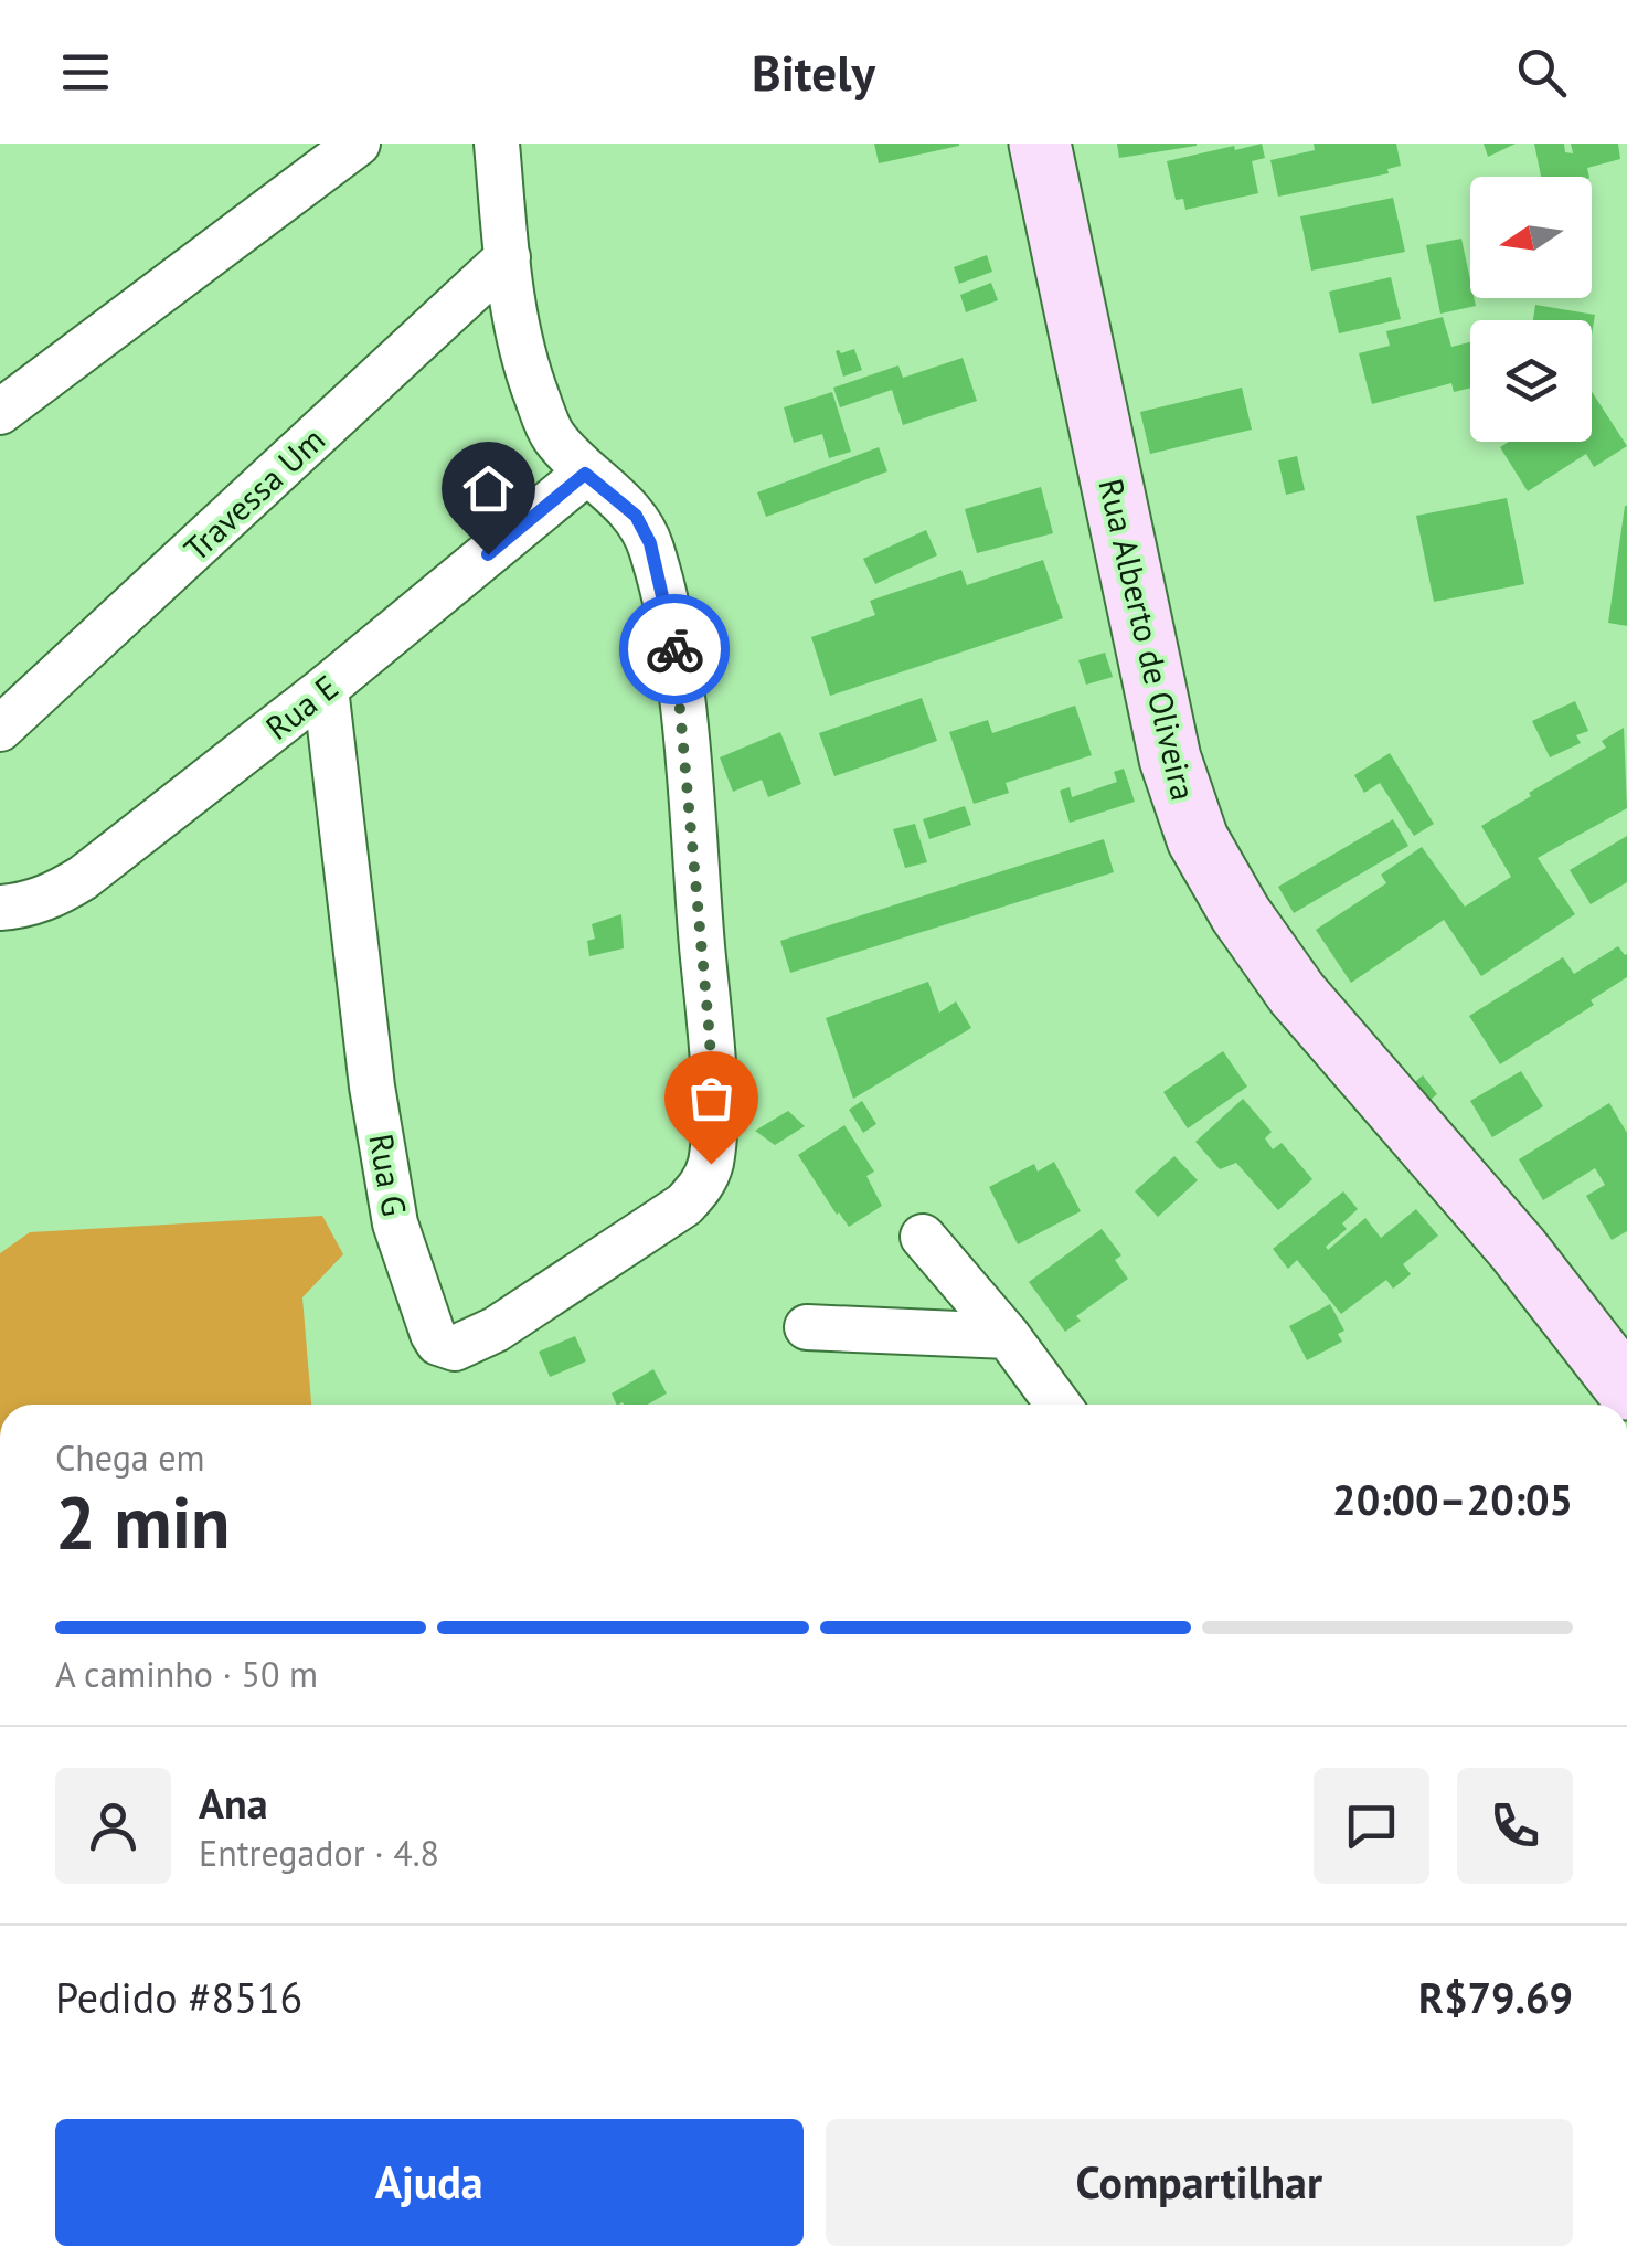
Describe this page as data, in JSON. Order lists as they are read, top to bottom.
{
  "streets": {
    "street": [
      "Travessa Um",
      "Rua Alberto de Oliveira",
      "Rua E",
      "Rua G"
    ]
  },
  "crossings": [
    ["Rua E", "Rua G"]
  ],
  "north": "left",
  "page": {
    "header": "Bitely",
    "heading": ["2 min", "Chega em", "20:00–20:05"],
    "panel": [
      "Ana",
      "Entregador · 4.8",
      "Pedido #8516",
      "R$79.69"
    ],
    "bar": "A caminho · 50 m",
    "buttons": ["Ajuda", "Compartilhar"]
  }
}
